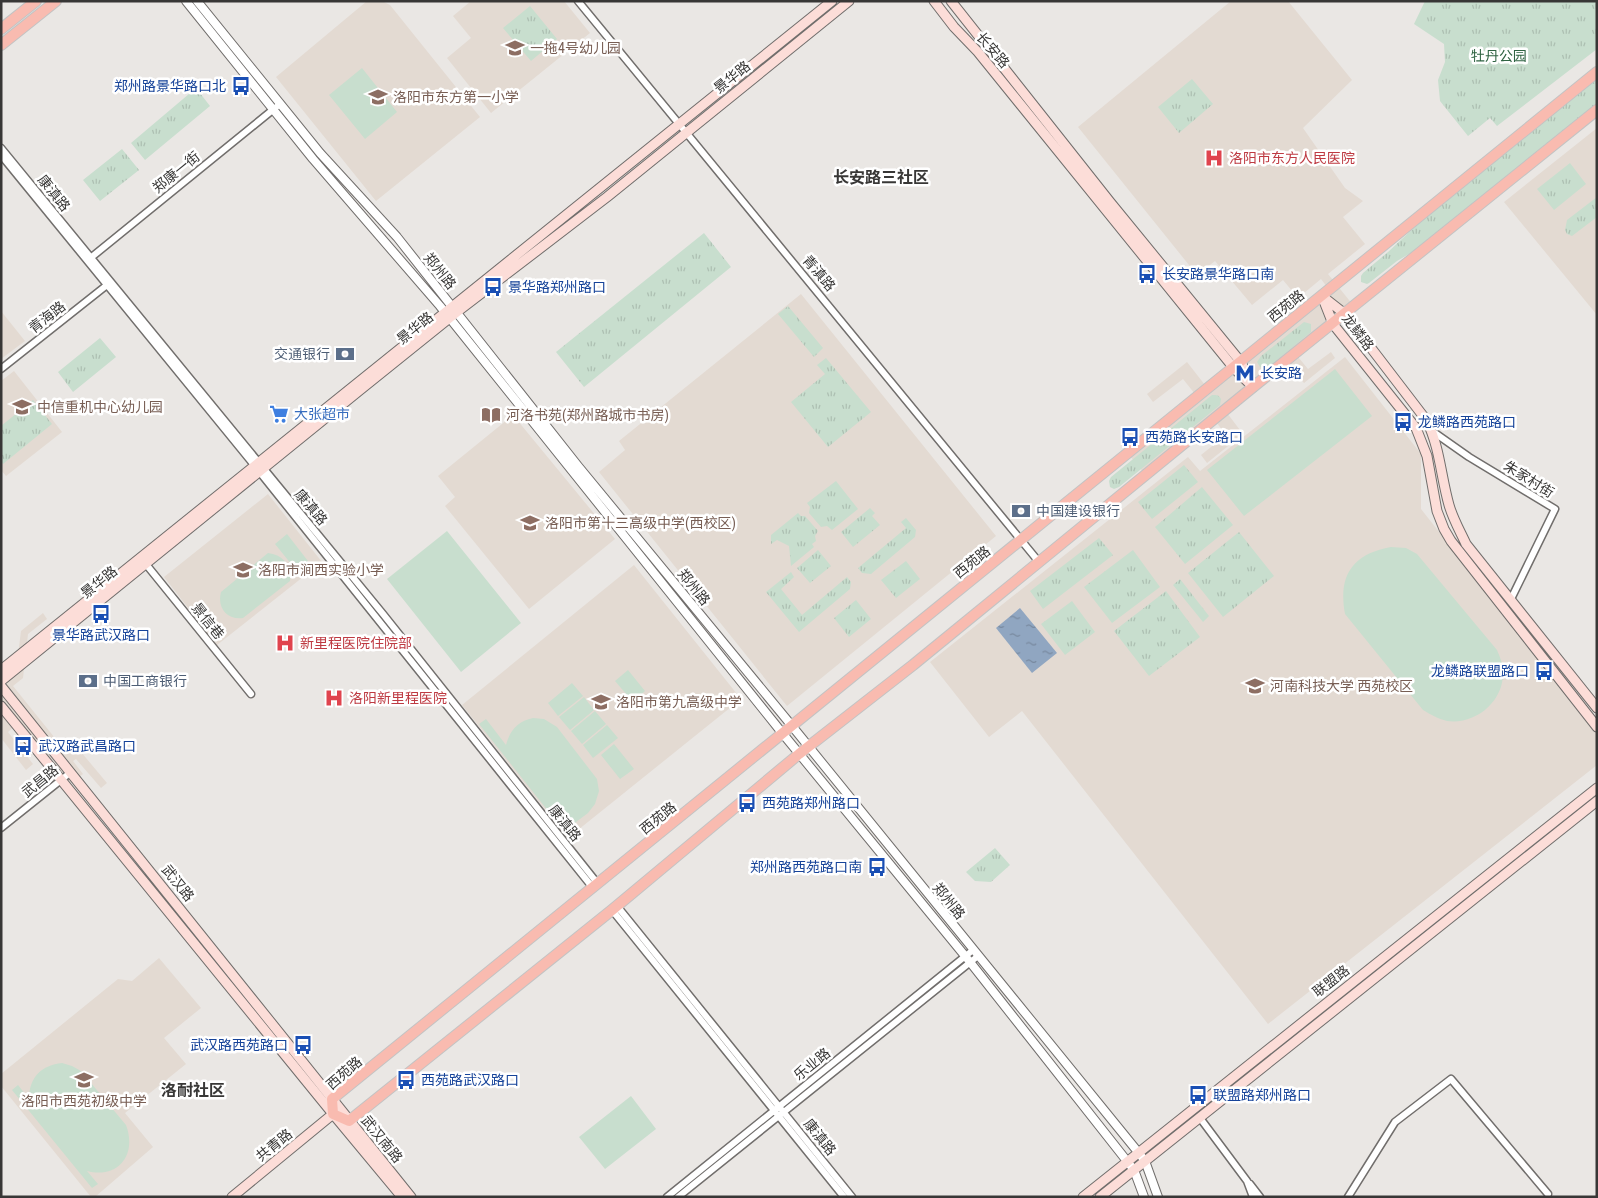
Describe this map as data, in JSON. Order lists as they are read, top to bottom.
{
  "streets": {
    "main road": [
      "长安路",
      "景华路",
      "西苑路",
      "龙鳞路",
      "武汉路",
      "联盟路",
      "武汉南路",
      "共青路"
    ],
    "street": [
      "郑康一街",
      "康滇路",
      "郑州路",
      "青滇路",
      "青海路",
      "朱家村街",
      "景信巷",
      "武昌路",
      "乐业路"
    ]
  },
  "crossings": [
    ["长安路", "西苑路"],
    ["景华路", "康滇路"],
    ["景华路", "郑州路"],
    ["景华路", "青滇路"],
    ["景华路", "景信巷"],
    ["郑康一街", "康滇路"],
    ["郑康一街", "郑州路"],
    ["康滇路", "西苑路"],
    ["康滇路", "青海路"],
    ["康滇路", "乐业路"],
    ["郑州路", "西苑路"],
    ["郑州路", "联盟路"],
    ["郑州路", "乐业路"],
    ["青滇路", "西苑路"],
    ["西苑路", "龙鳞路"],
    ["西苑路", "武汉路"],
    ["西苑路", "武汉南路"],
    ["西苑路", "共青路"],
    ["龙鳞路", "朱家村街"],
    ["武昌路", "武汉路"],
    ["武汉路", "武汉南路"],
    ["武汉路", "共青路"],
    ["武汉南路", "共青路"]
  ],
  "districts": ["长安路三社区", "洛耐社区"],
  "parks": ["牡丹公园"],
  "places": {
    "school or university": [
      "一拖4号幼儿园",
      "洛阳市东方第一小学",
      "中信重机中心幼儿园",
      "洛阳市第十三高级中学(西校区)",
      "洛阳市涧西实验小学",
      "河南科技大学 西苑校区",
      "洛阳市第九高级中学",
      "洛阳市西苑初级中学"
    ],
    "bus stop": [
      "郑州路景华路口北",
      "长安路景华路口南",
      "景华路郑州路口",
      "龙鳞路西苑路口",
      "西苑路长安路口",
      "景华路武汉路口",
      "龙鳞路联盟路口",
      "武汉路武昌路口",
      "西苑路郑州路口",
      "郑州路西苑路口南",
      "武汉路西苑路口",
      "西苑路武汉路口",
      "联盟路郑州路口"
    ],
    "hospital": ["洛阳市东方人民医院", "新里程医院住院部", "洛阳新里程医院"],
    "bank": ["交通银行", "中国建设银行", "中国工商银行"],
    "metro station": ["长安路"],
    "supermarket": ["大张超市"],
    "library": ["河洛书苑(郑州路城市书房)"]
  }
}
